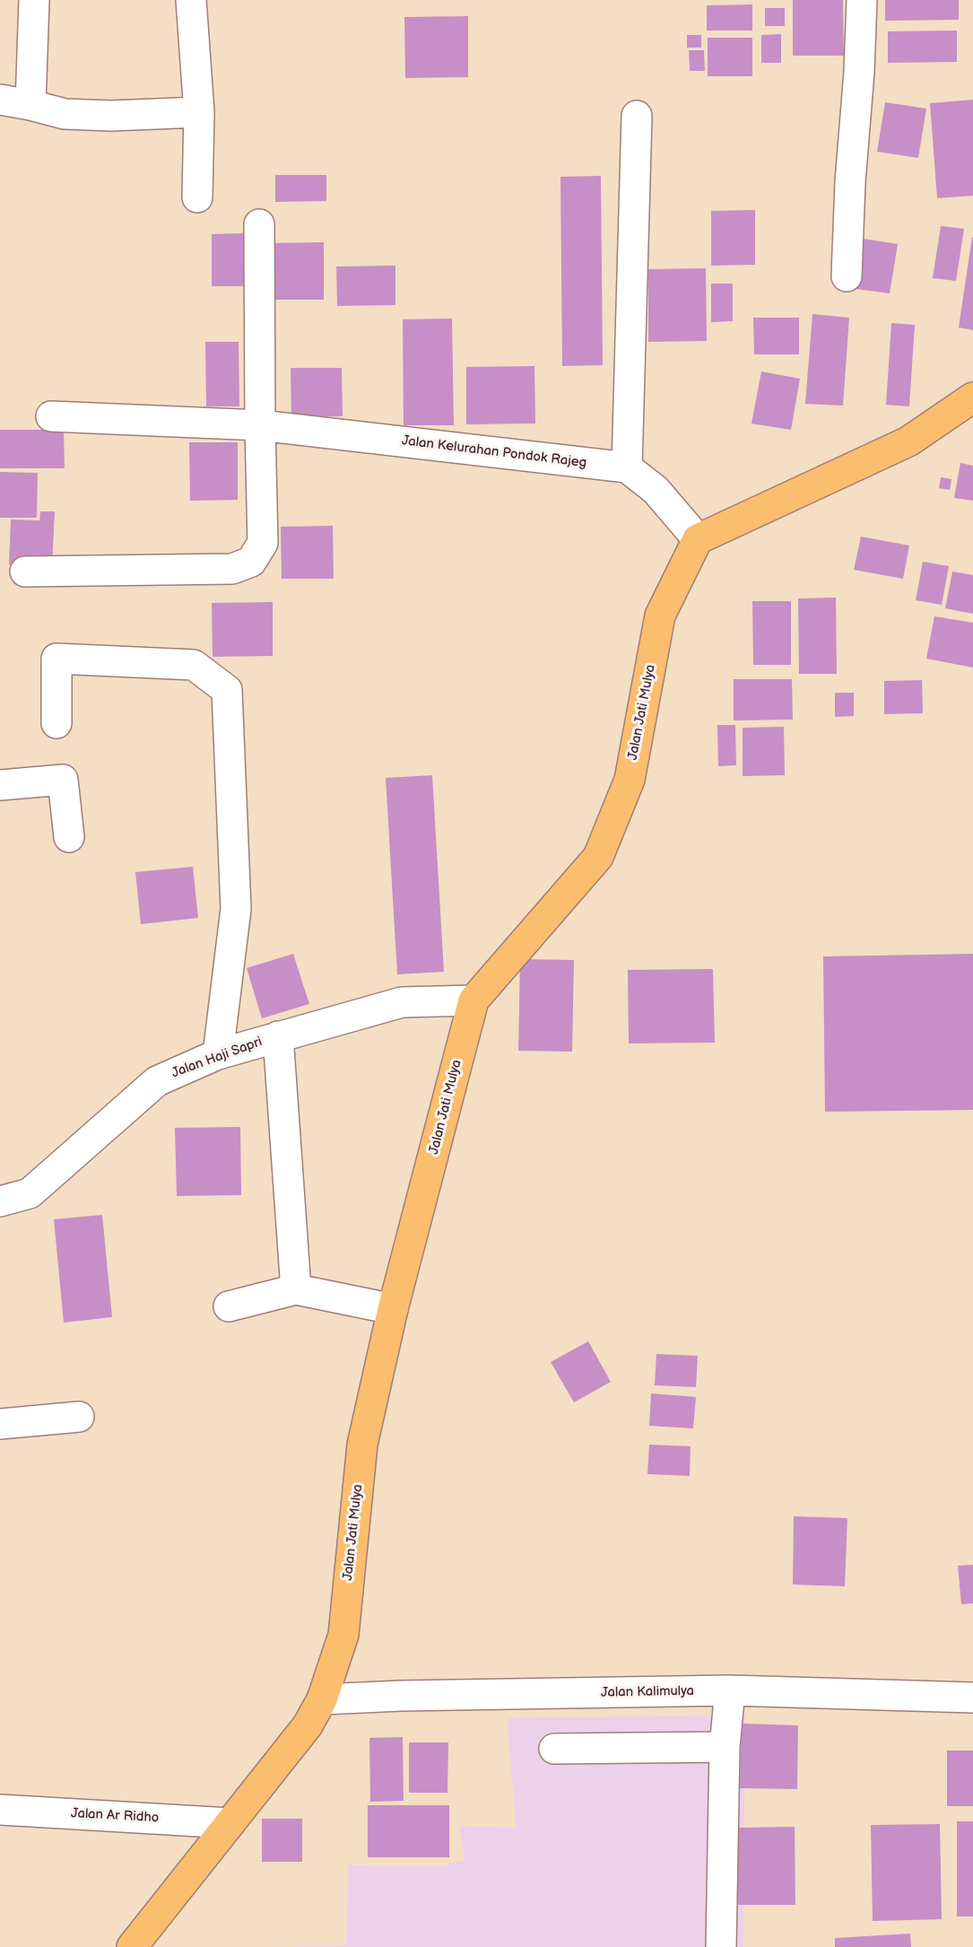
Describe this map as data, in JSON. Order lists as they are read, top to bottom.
{
  "streets": {
    "main road": ["Jalan Jati Mulya"],
    "street": [
      "Jalan Kelurahan Pondok Rajeg",
      "Jalan Haji Sapri",
      "Jalan Kalimulya",
      "Jalan Ar Ridho"
    ]
  },
  "crossings": [
    ["Jalan Jati Mulya", "Jalan Haji Sapri"],
    ["Jalan Jati Mulya", "Jalan Kalimulya"],
    ["Jalan Jati Mulya", "Jalan Ar Ridho"]
  ]
}
